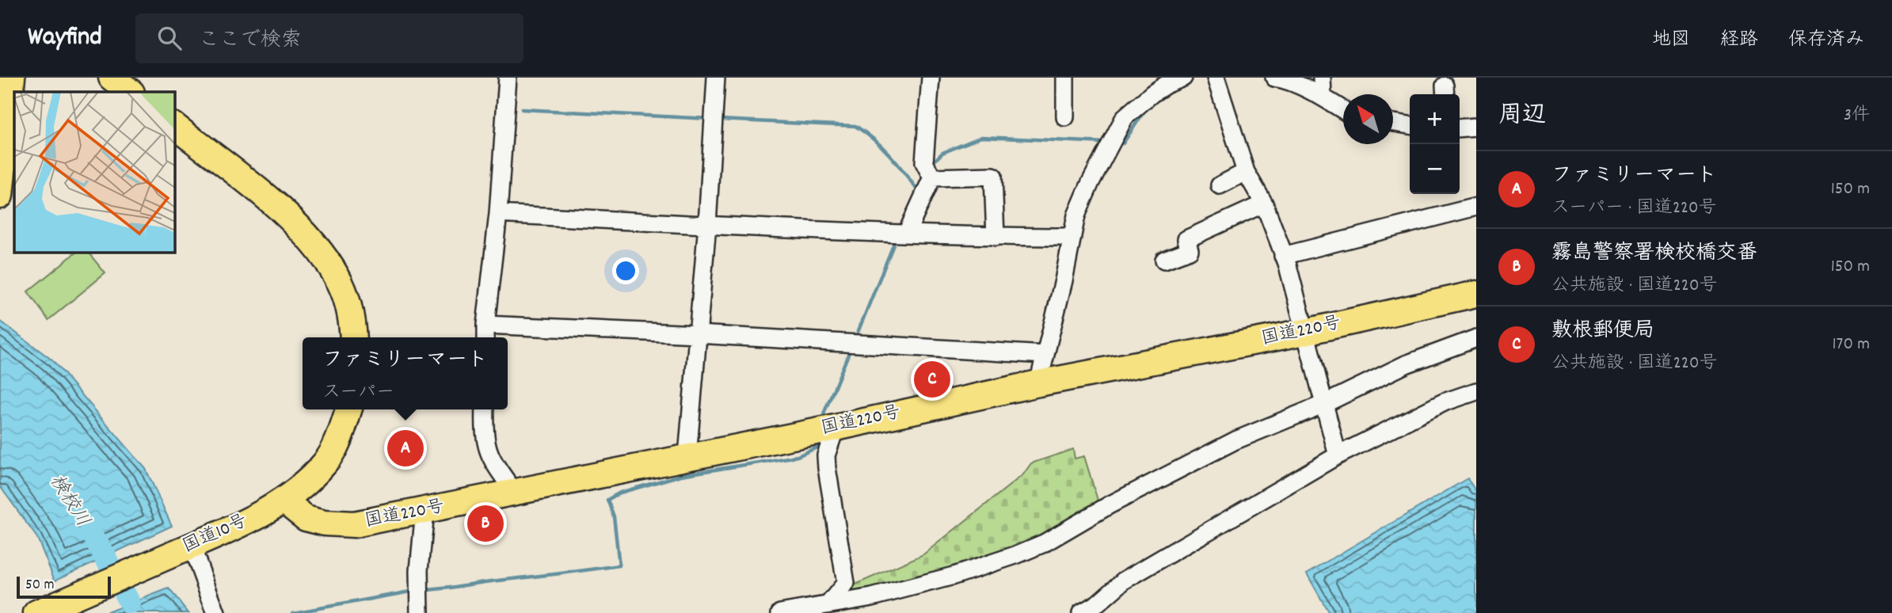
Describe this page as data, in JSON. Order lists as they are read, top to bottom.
{
  "streets": {
    "highway": ["国道220号", "国道10号"]
  },
  "crossings": [
    ["国道220号", "国道10号"]
  ],
  "water": ["検校川"],
  "scale_bar": "50 m",
  "north": "top left",
  "page": {
    "header": "Wayfind",
    "search": "ここで検索",
    "nav": ["地図", "経路", "保存済み"],
    "heading": ["周辺", "3件"],
    "map_buttons": ["+", "−"],
    "list": [
      {
        "mark": "A",
        "name": "ファミリーマート",
        "note": "スーパー · 国道220号",
        "value": "150 m"
      },
      {
        "mark": "B",
        "name": "霧島警察署検校橋交番",
        "note": "公共施設 · 国道220号",
        "value": "150 m"
      },
      {
        "mark": "C",
        "name": "敷根郵便局",
        "note": "公共施設 · 国道220号",
        "value": "170 m"
      }
    ],
    "popup": ["ファミリーマート", "スーパー"],
    "pins": ["C", "A", "B"],
    "scale": "50 m"
  }
}
